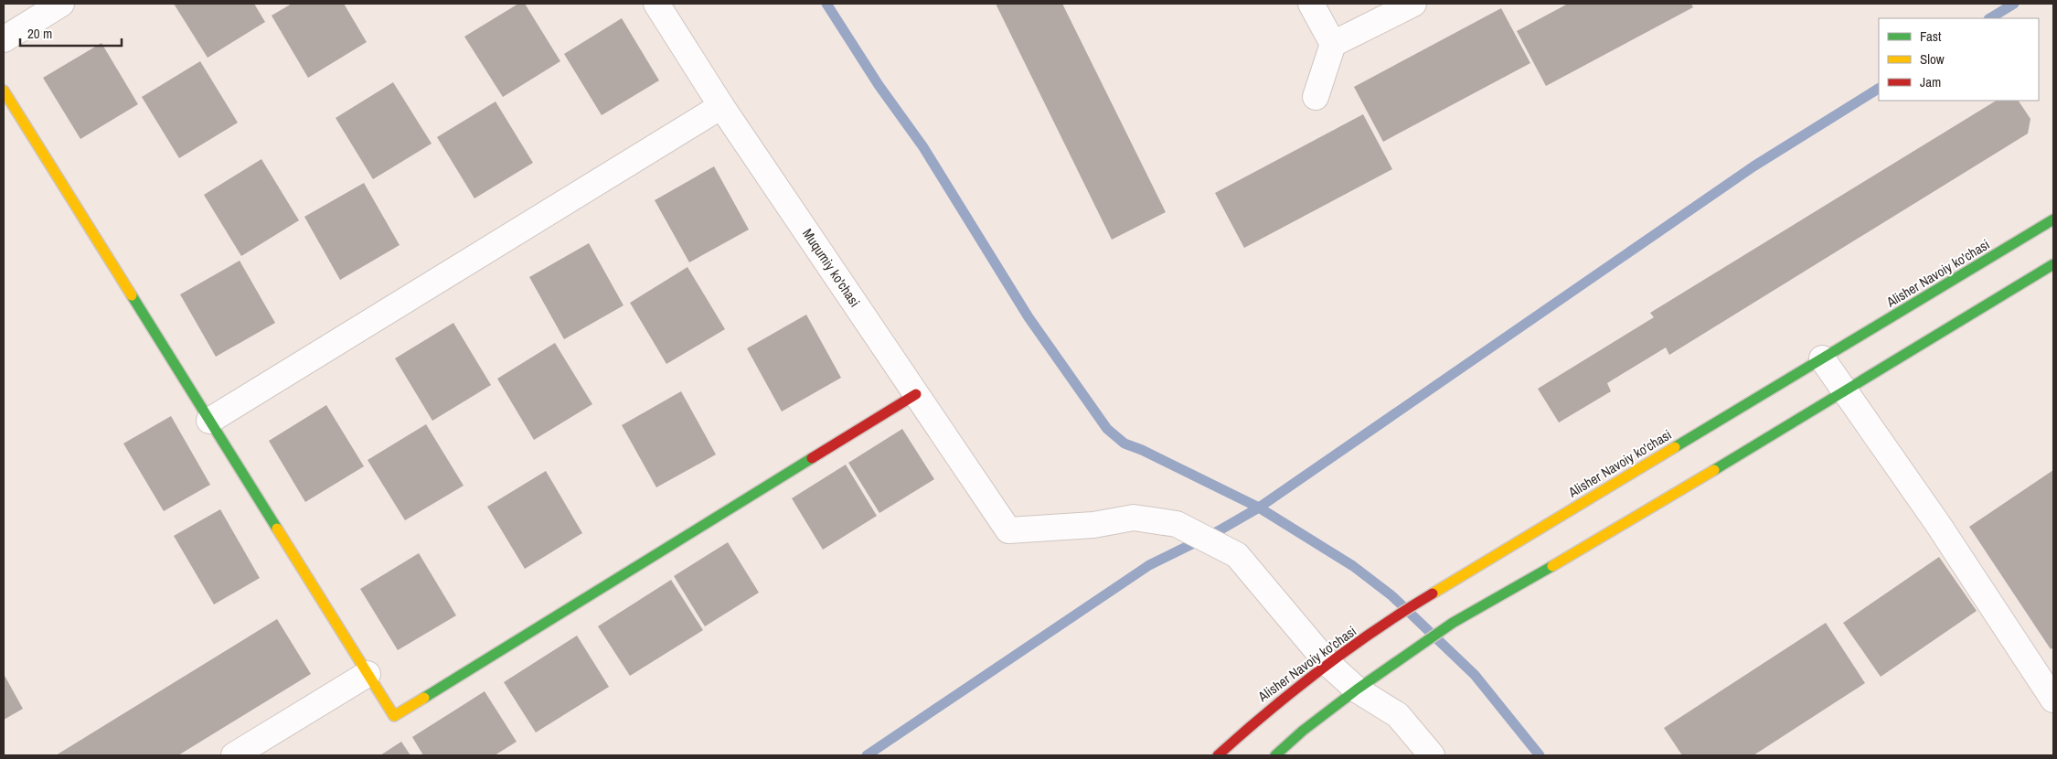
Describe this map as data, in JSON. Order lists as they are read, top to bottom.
{
  "streets": {
    "main road": ["Alisher Navoiy ko'chasi"],
    "street": ["Muqumiy ko'chasi"]
  },
  "crossings": [
    ["Muqumiy ko'chasi", "Alisher Navoiy ko'chasi"]
  ],
  "legend": ["Fast", "Slow", "Jam"],
  "scale_bar": "20 m"
}
